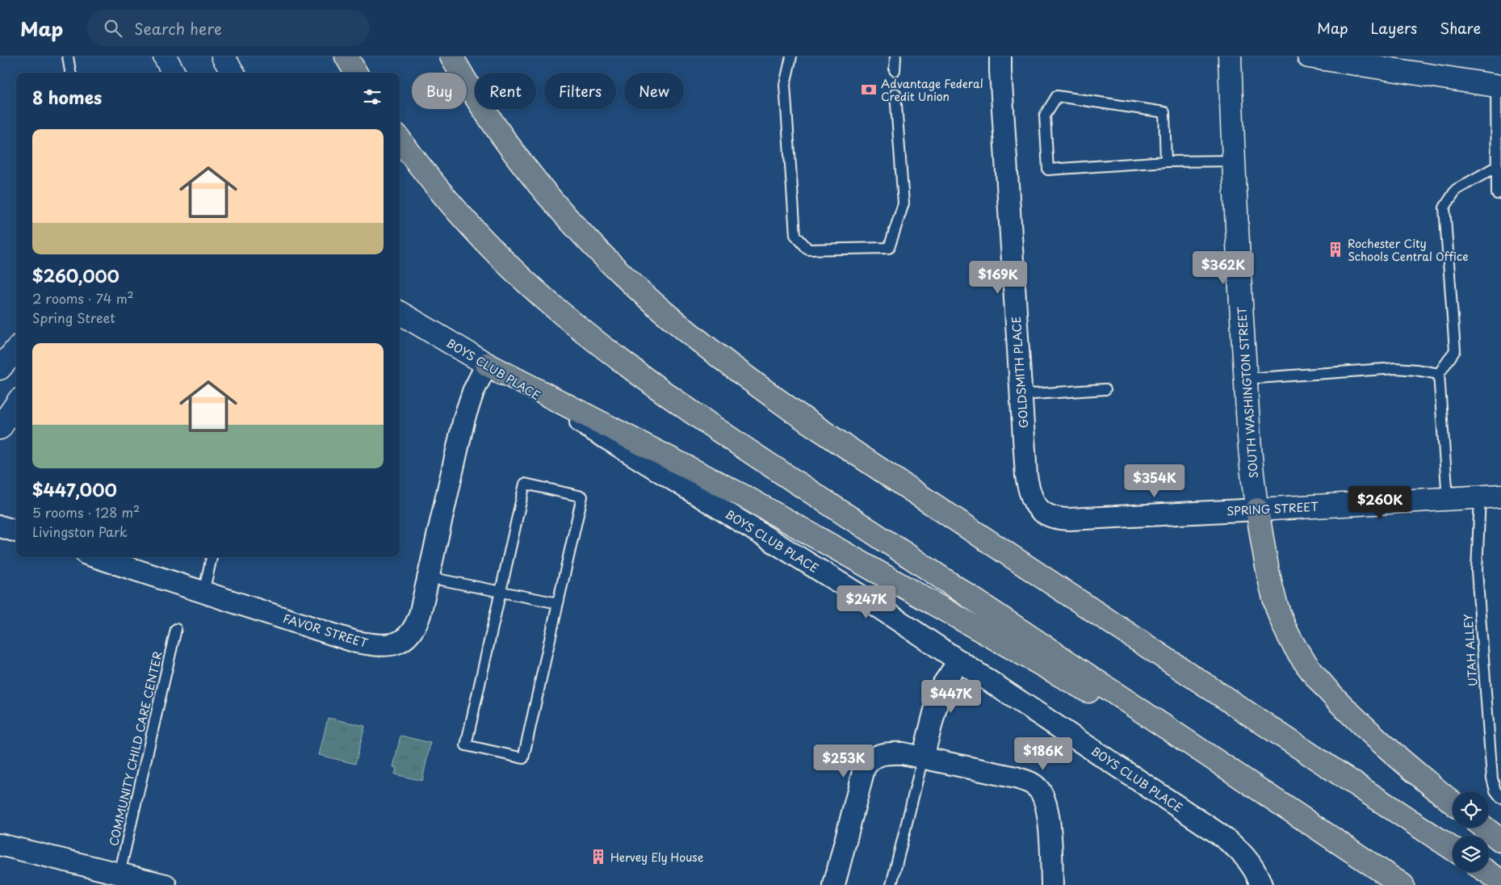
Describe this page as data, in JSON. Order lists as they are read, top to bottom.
{
  "streets": {
    "street": [
      "BOYS CLUB PLACE",
      "GOLDSMITH PLACE",
      "SOUTH WASHINGTON STREET",
      "SPRING STREET",
      "FAVOR STREET"
    ],
    "lane": ["UTAH ALLEY", "COMMUNITY CHILD CARE CENTER"]
  },
  "crossings": [
    ["BOYS CLUB PLACE", "FAVOR STREET"],
    ["GOLDSMITH PLACE", "SPRING STREET"],
    ["SOUTH WASHINGTON STREET", "SPRING STREET"],
    ["SPRING STREET", "UTAH ALLEY"]
  ],
  "places": {
    "bank": ["Advantage Federal Credit Union"],
    "building": ["Rochester City Schools Central Office", "Hervey Ely House"]
  },
  "page": {
    "header": "Map",
    "search": "Search here",
    "nav": ["Map", "Layers", "Share"],
    "chip": [
      "Buy",
      "Rent",
      "Filters",
      "New"
    ],
    "heading": "8 homes",
    "list": [
      {
        "name": "$260,000",
        "note": "2 rooms · 74 m² · Spring Street"
      },
      {
        "name": "$447,000",
        "note": "5 rooms · 128 m² · Livingston Park"
      }
    ],
    "price": [
      "$362K",
      "$169K",
      "$354K",
      "$260K",
      "$247K",
      "$447K",
      "$186K",
      "$253K"
    ]
  }
}
